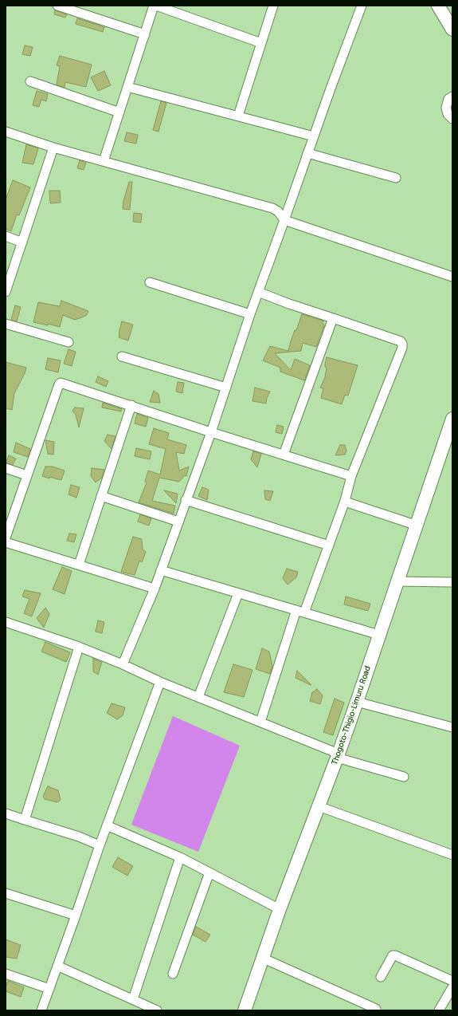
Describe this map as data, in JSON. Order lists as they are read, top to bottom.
{
  "streets": {
    "highway": ["Thogoto-Thigio-Limuru Road"]
  }
}
